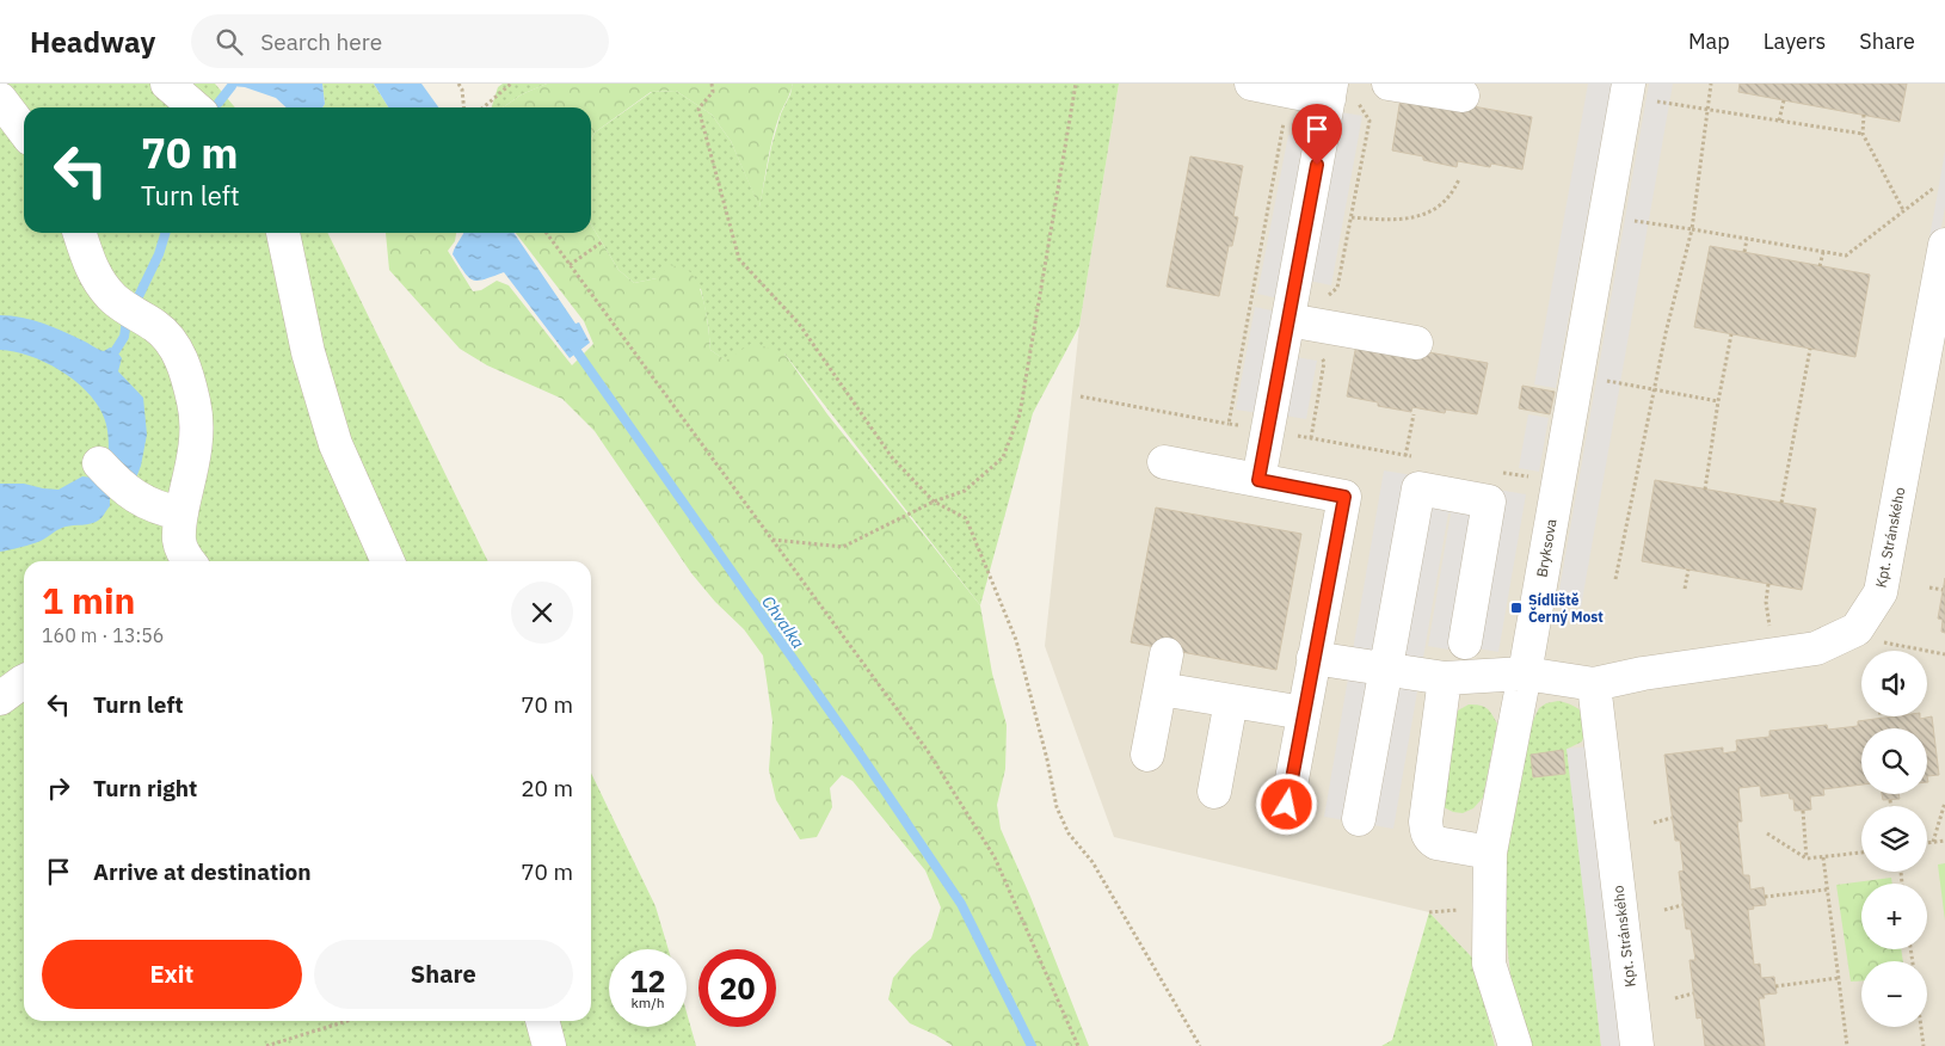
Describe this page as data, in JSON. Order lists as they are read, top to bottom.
{
  "streets": {
    "street": ["Kpt. Stránského", "Bryksova"]
  },
  "water": ["Chvalka"],
  "places": {
    "transit": ["Sídliště Černý Most"]
  },
  "page": {
    "header": "Headway",
    "search": "Search here",
    "nav": ["Map", "Layers", "Share"],
    "turn": ["70 m", "Turn left"],
    "heading": ["1 min", "160 m · 13:56"],
    "map_buttons": ["+", "−"],
    "list": [
      {
        "name": "Turn left",
        "value": "70 m"
      },
      {
        "name": "Turn right",
        "value": "20 m"
      },
      {
        "name": "Arrive at destination",
        "value": "70 m"
      }
    ],
    "buttons": ["Exit", "Share"],
    "speed": "12 km/h",
    "limit": "20"
  }
}
